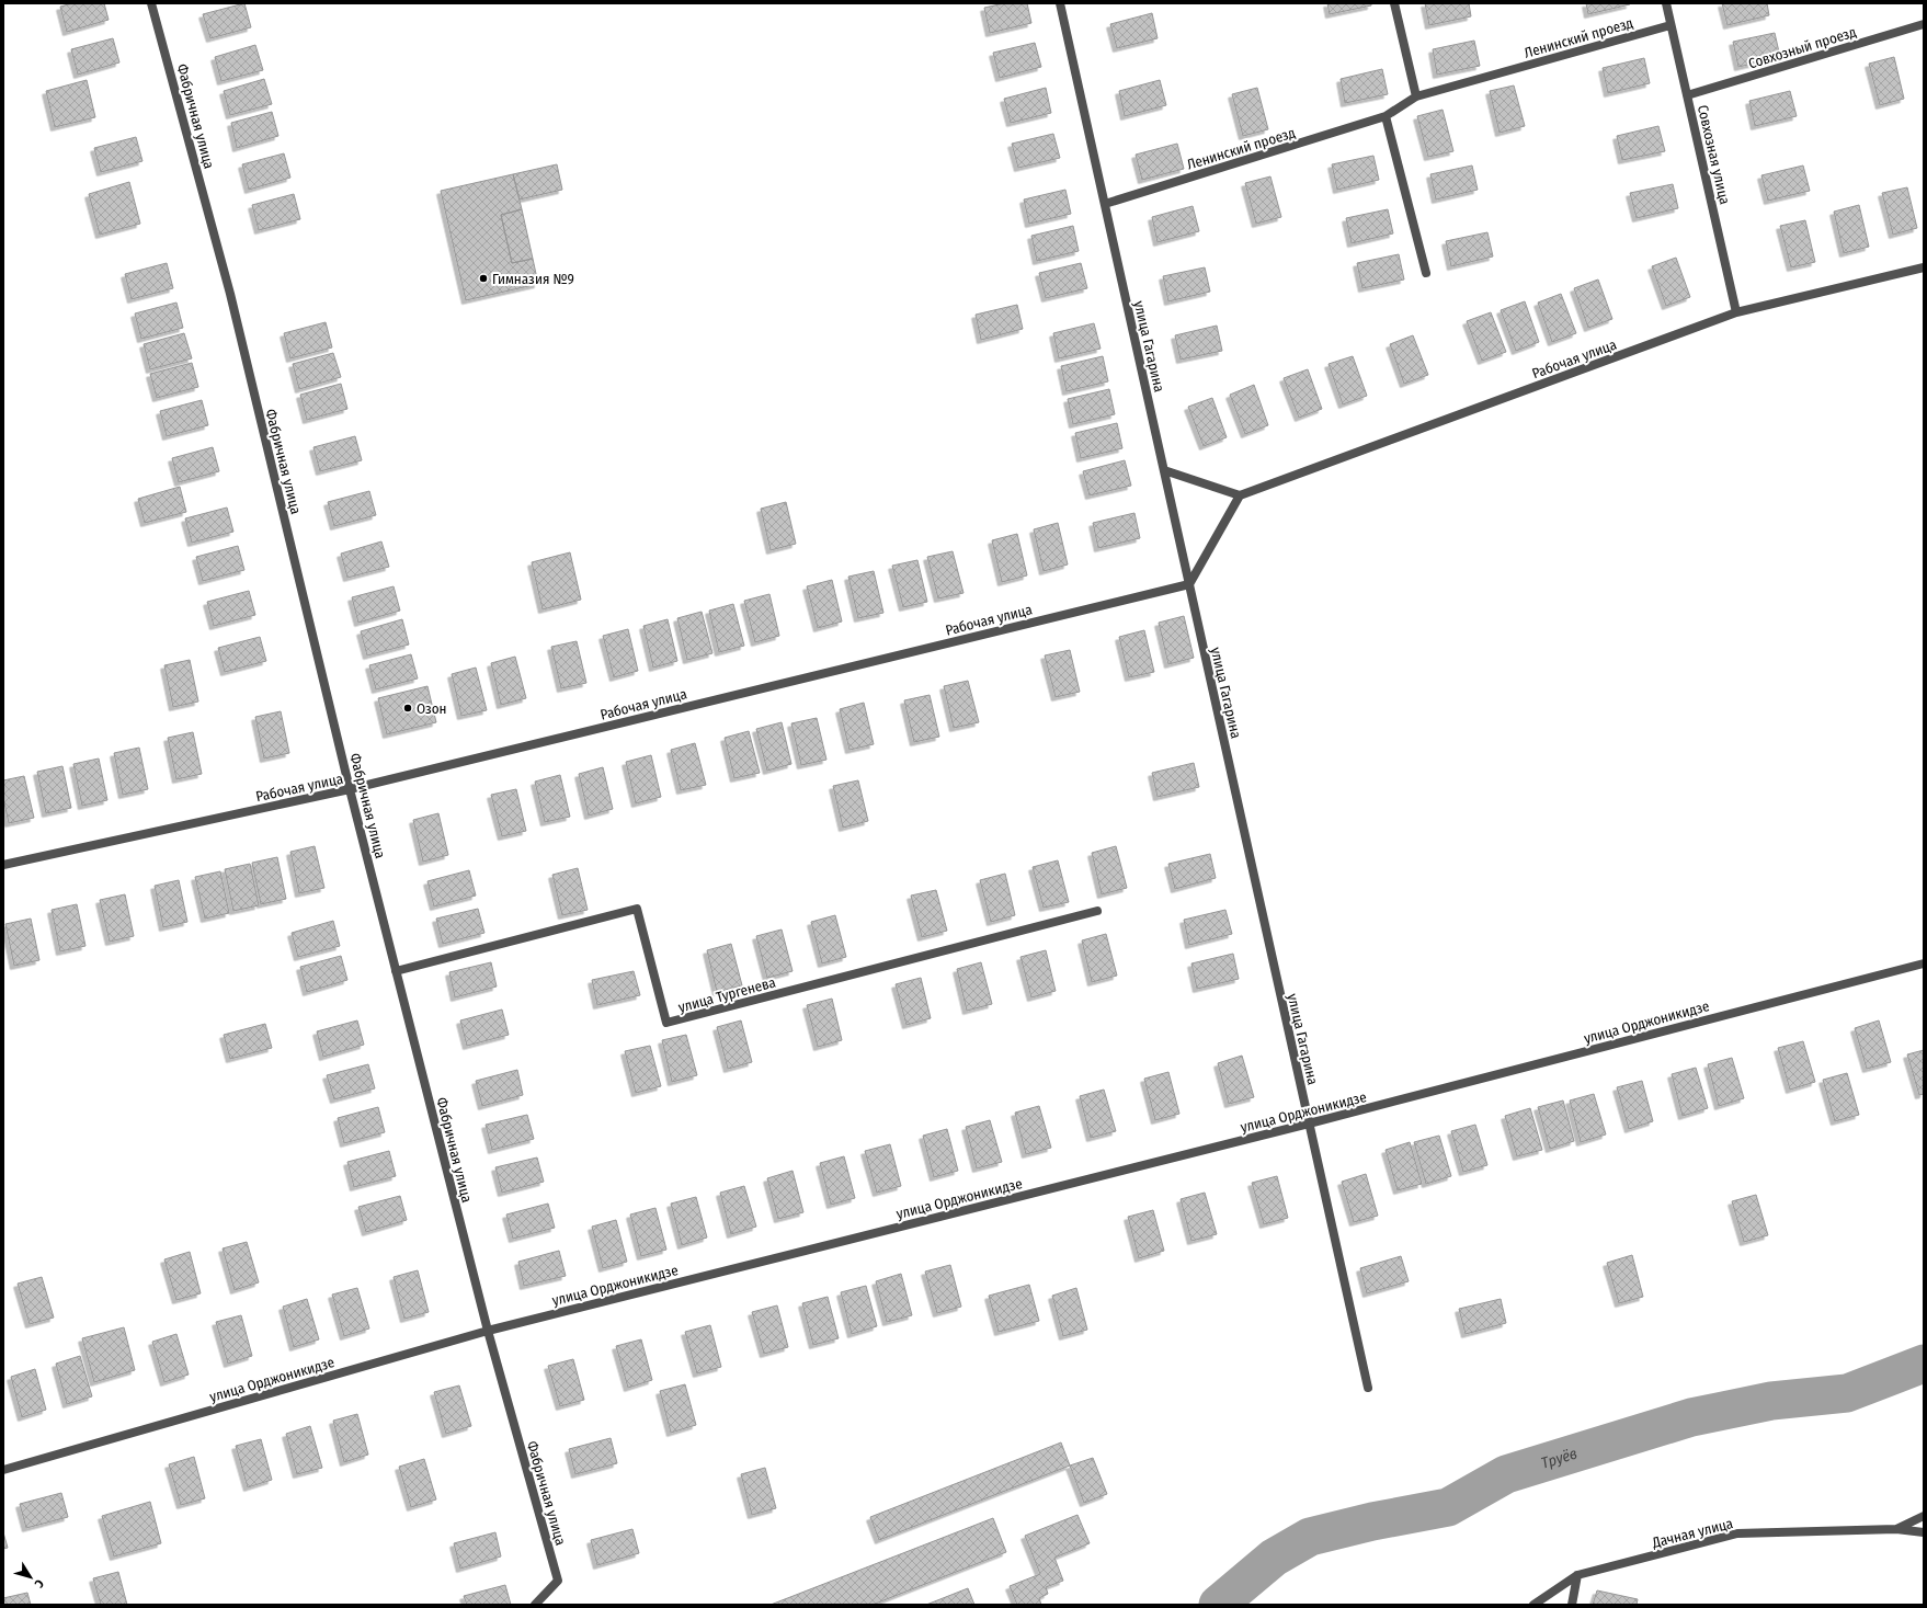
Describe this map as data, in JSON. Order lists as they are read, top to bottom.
{
  "streets": {
    "street": [
      "Ленинский проезд",
      "Совхозный проезд",
      "Фабричная улица",
      "Совхозная улица",
      "улица Гагарина",
      "Рабочая улица",
      "улица Тургенева",
      "улица Орджоникидзе",
      "Дачная улица"
    ]
  },
  "crossings": [
    ["Ленинский проезд", "Совхозная улица"],
    ["Ленинский проезд", "улица Гагарина"],
    ["Совхозный проезд", "Совхозная улица"],
    ["Фабричная улица", "Рабочая улица"],
    ["Фабричная улица", "улица Тургенева"],
    ["Фабричная улица", "улица Орджоникидзе"],
    ["Совхозная улица", "Рабочая улица"],
    ["улица Гагарина", "Рабочая улица"],
    ["улица Гагарина", "улица Орджоникидзе"]
  ],
  "water": ["Труёв"],
  "places": ["Гимназия №9", "Озон"],
  "north": "bottom right"
}
